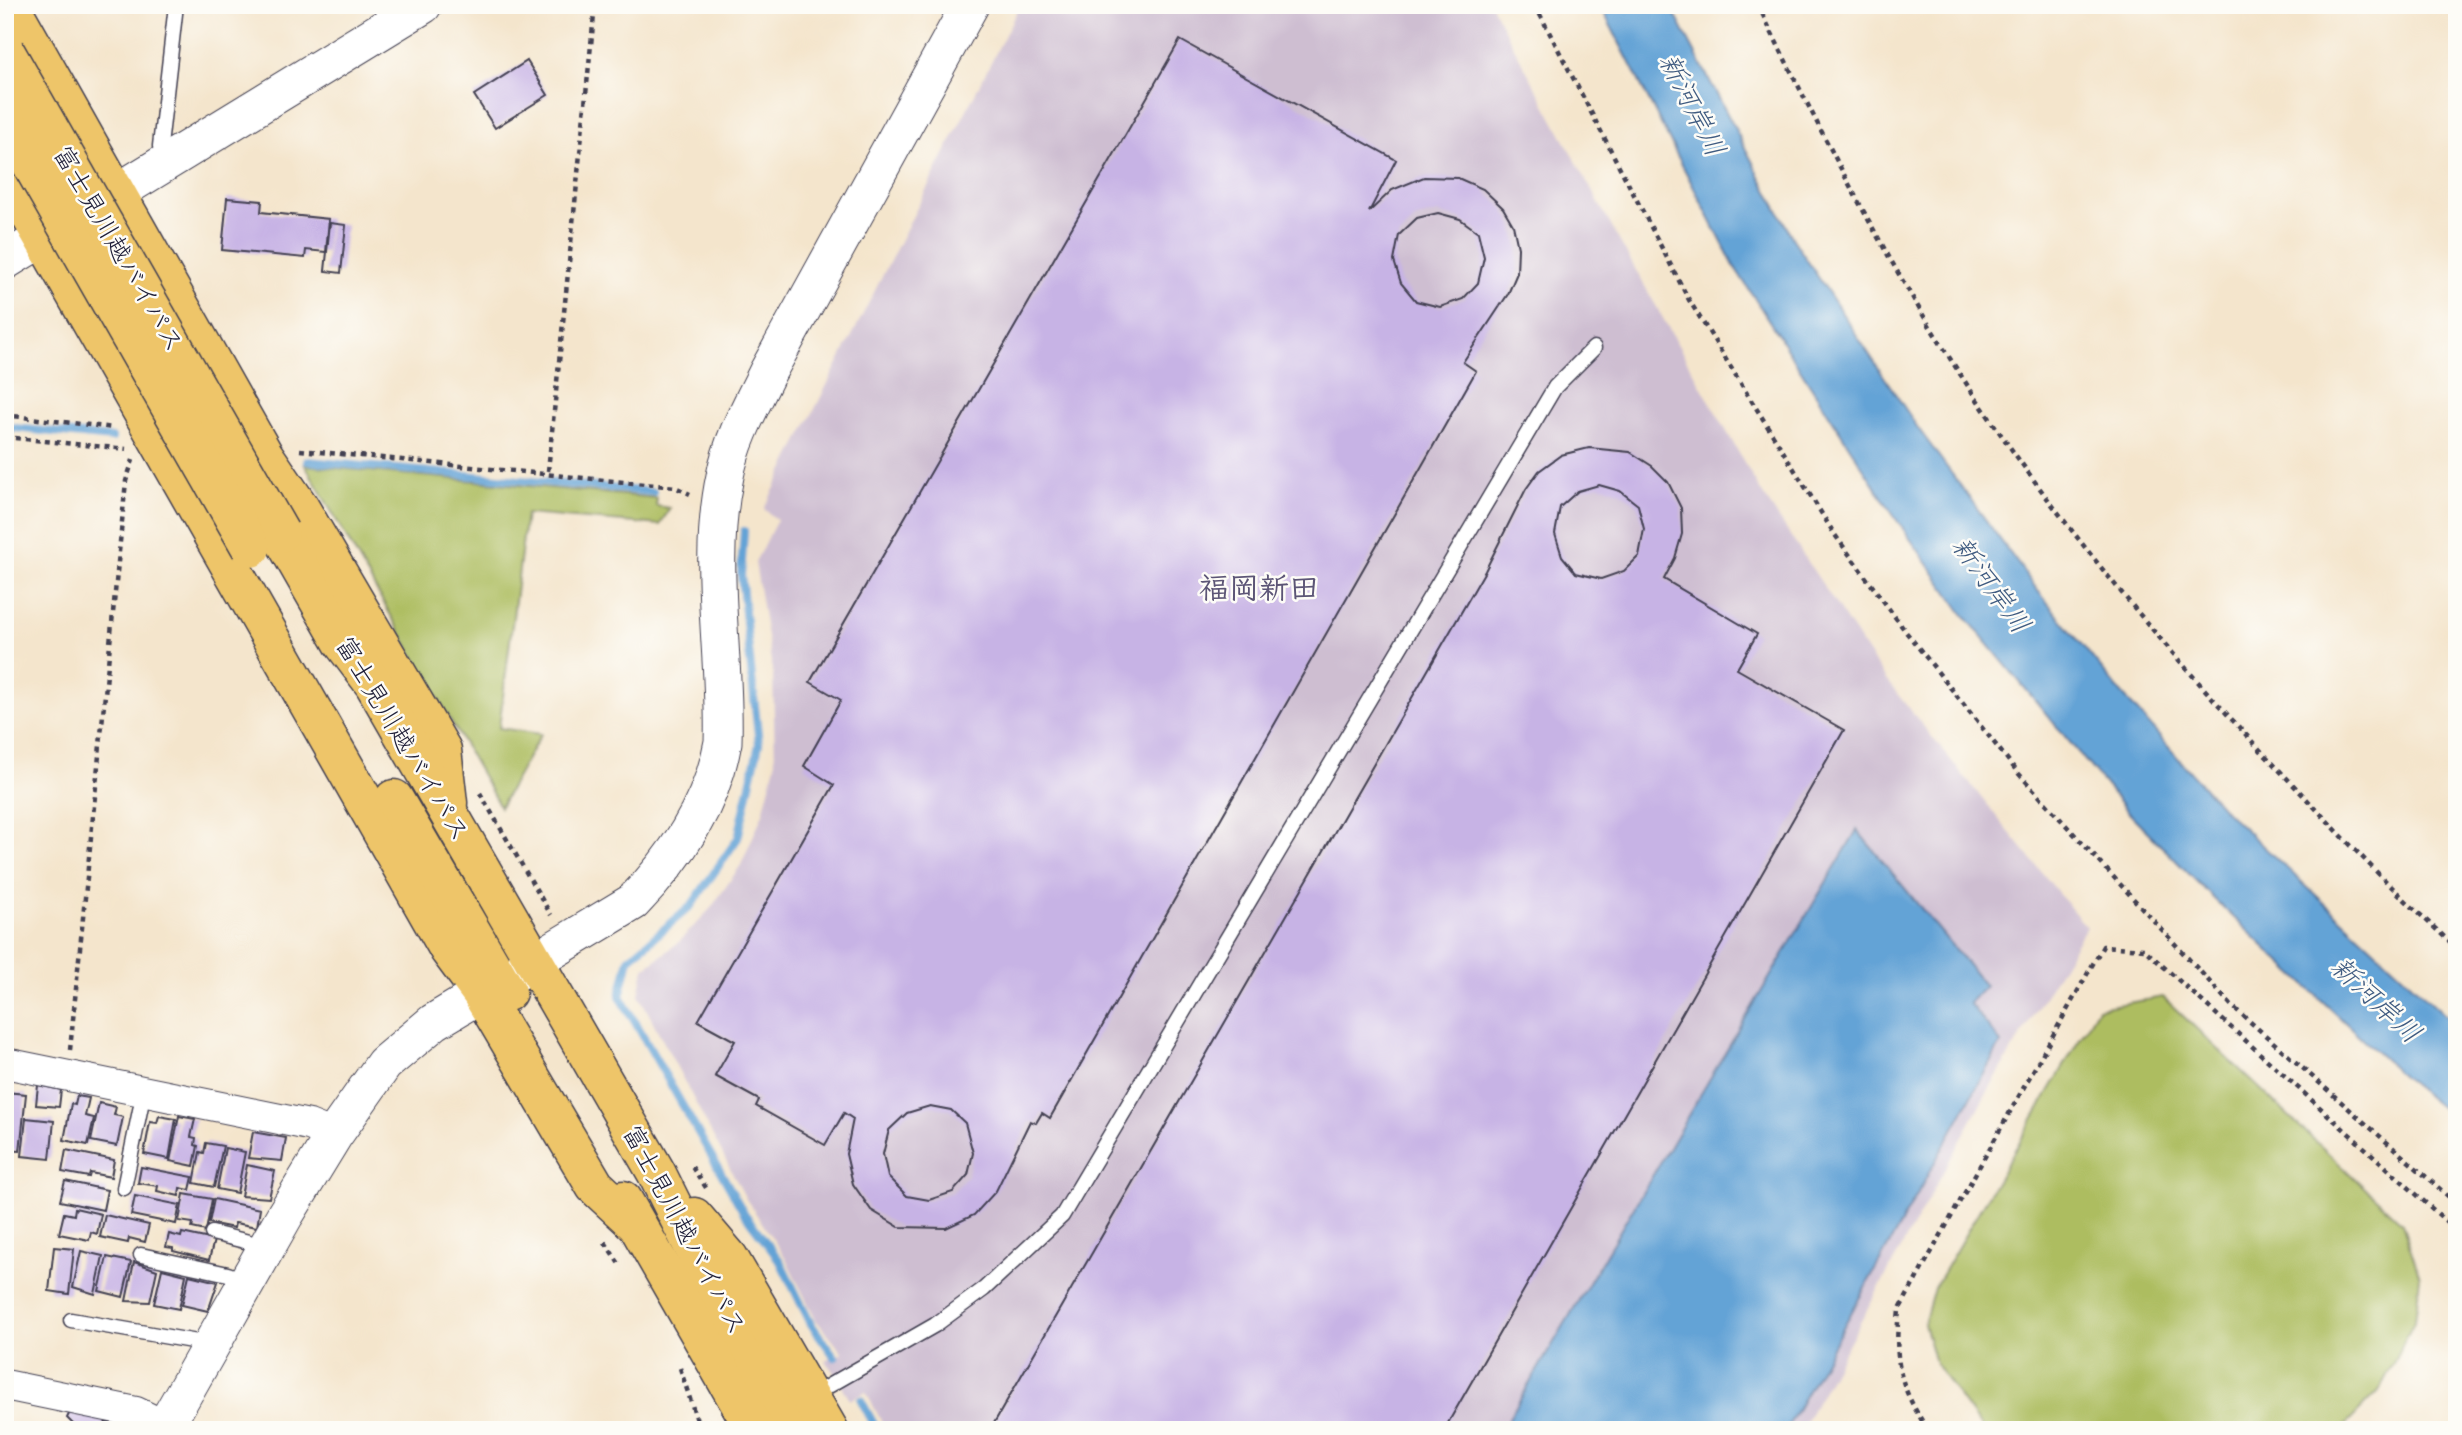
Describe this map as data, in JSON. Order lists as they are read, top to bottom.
{
  "streets": {
    "highway": ["富士見川越バイパス"]
  },
  "districts": ["福岡新田"],
  "water": ["新河岸川"]
}
